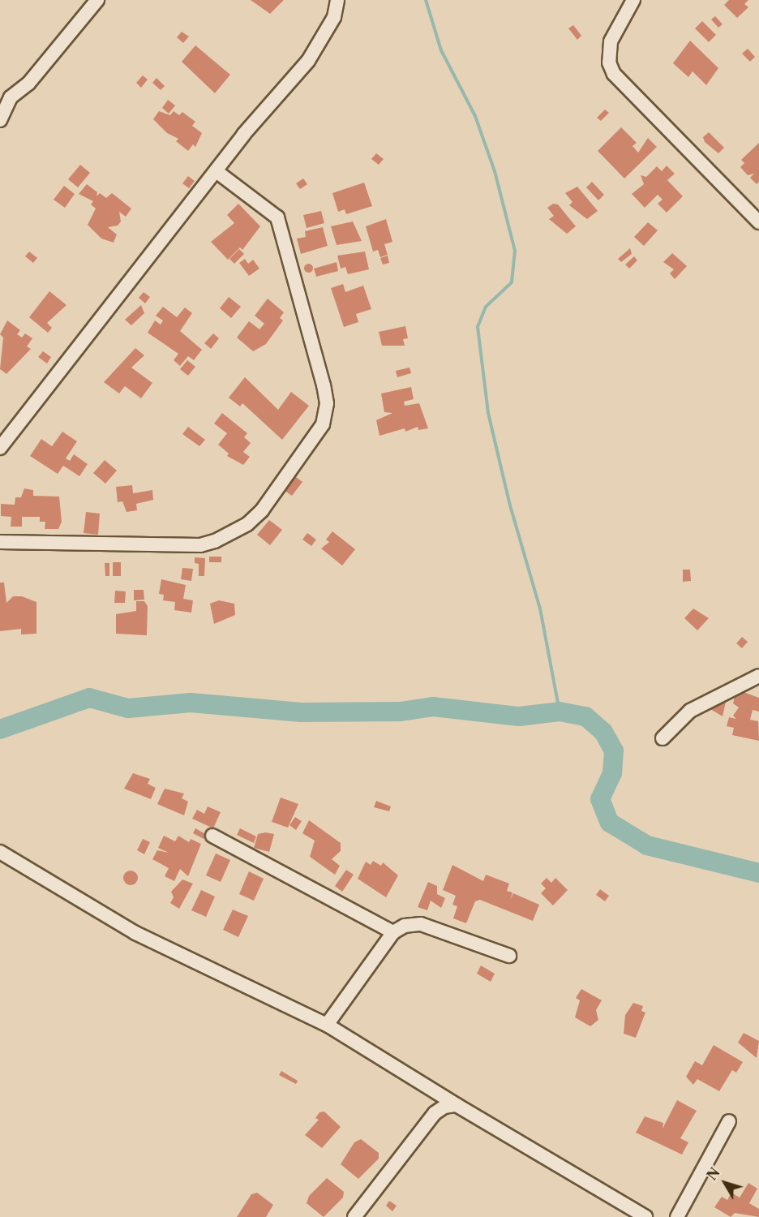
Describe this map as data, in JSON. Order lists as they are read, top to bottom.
{
  "north": "top left"
}
